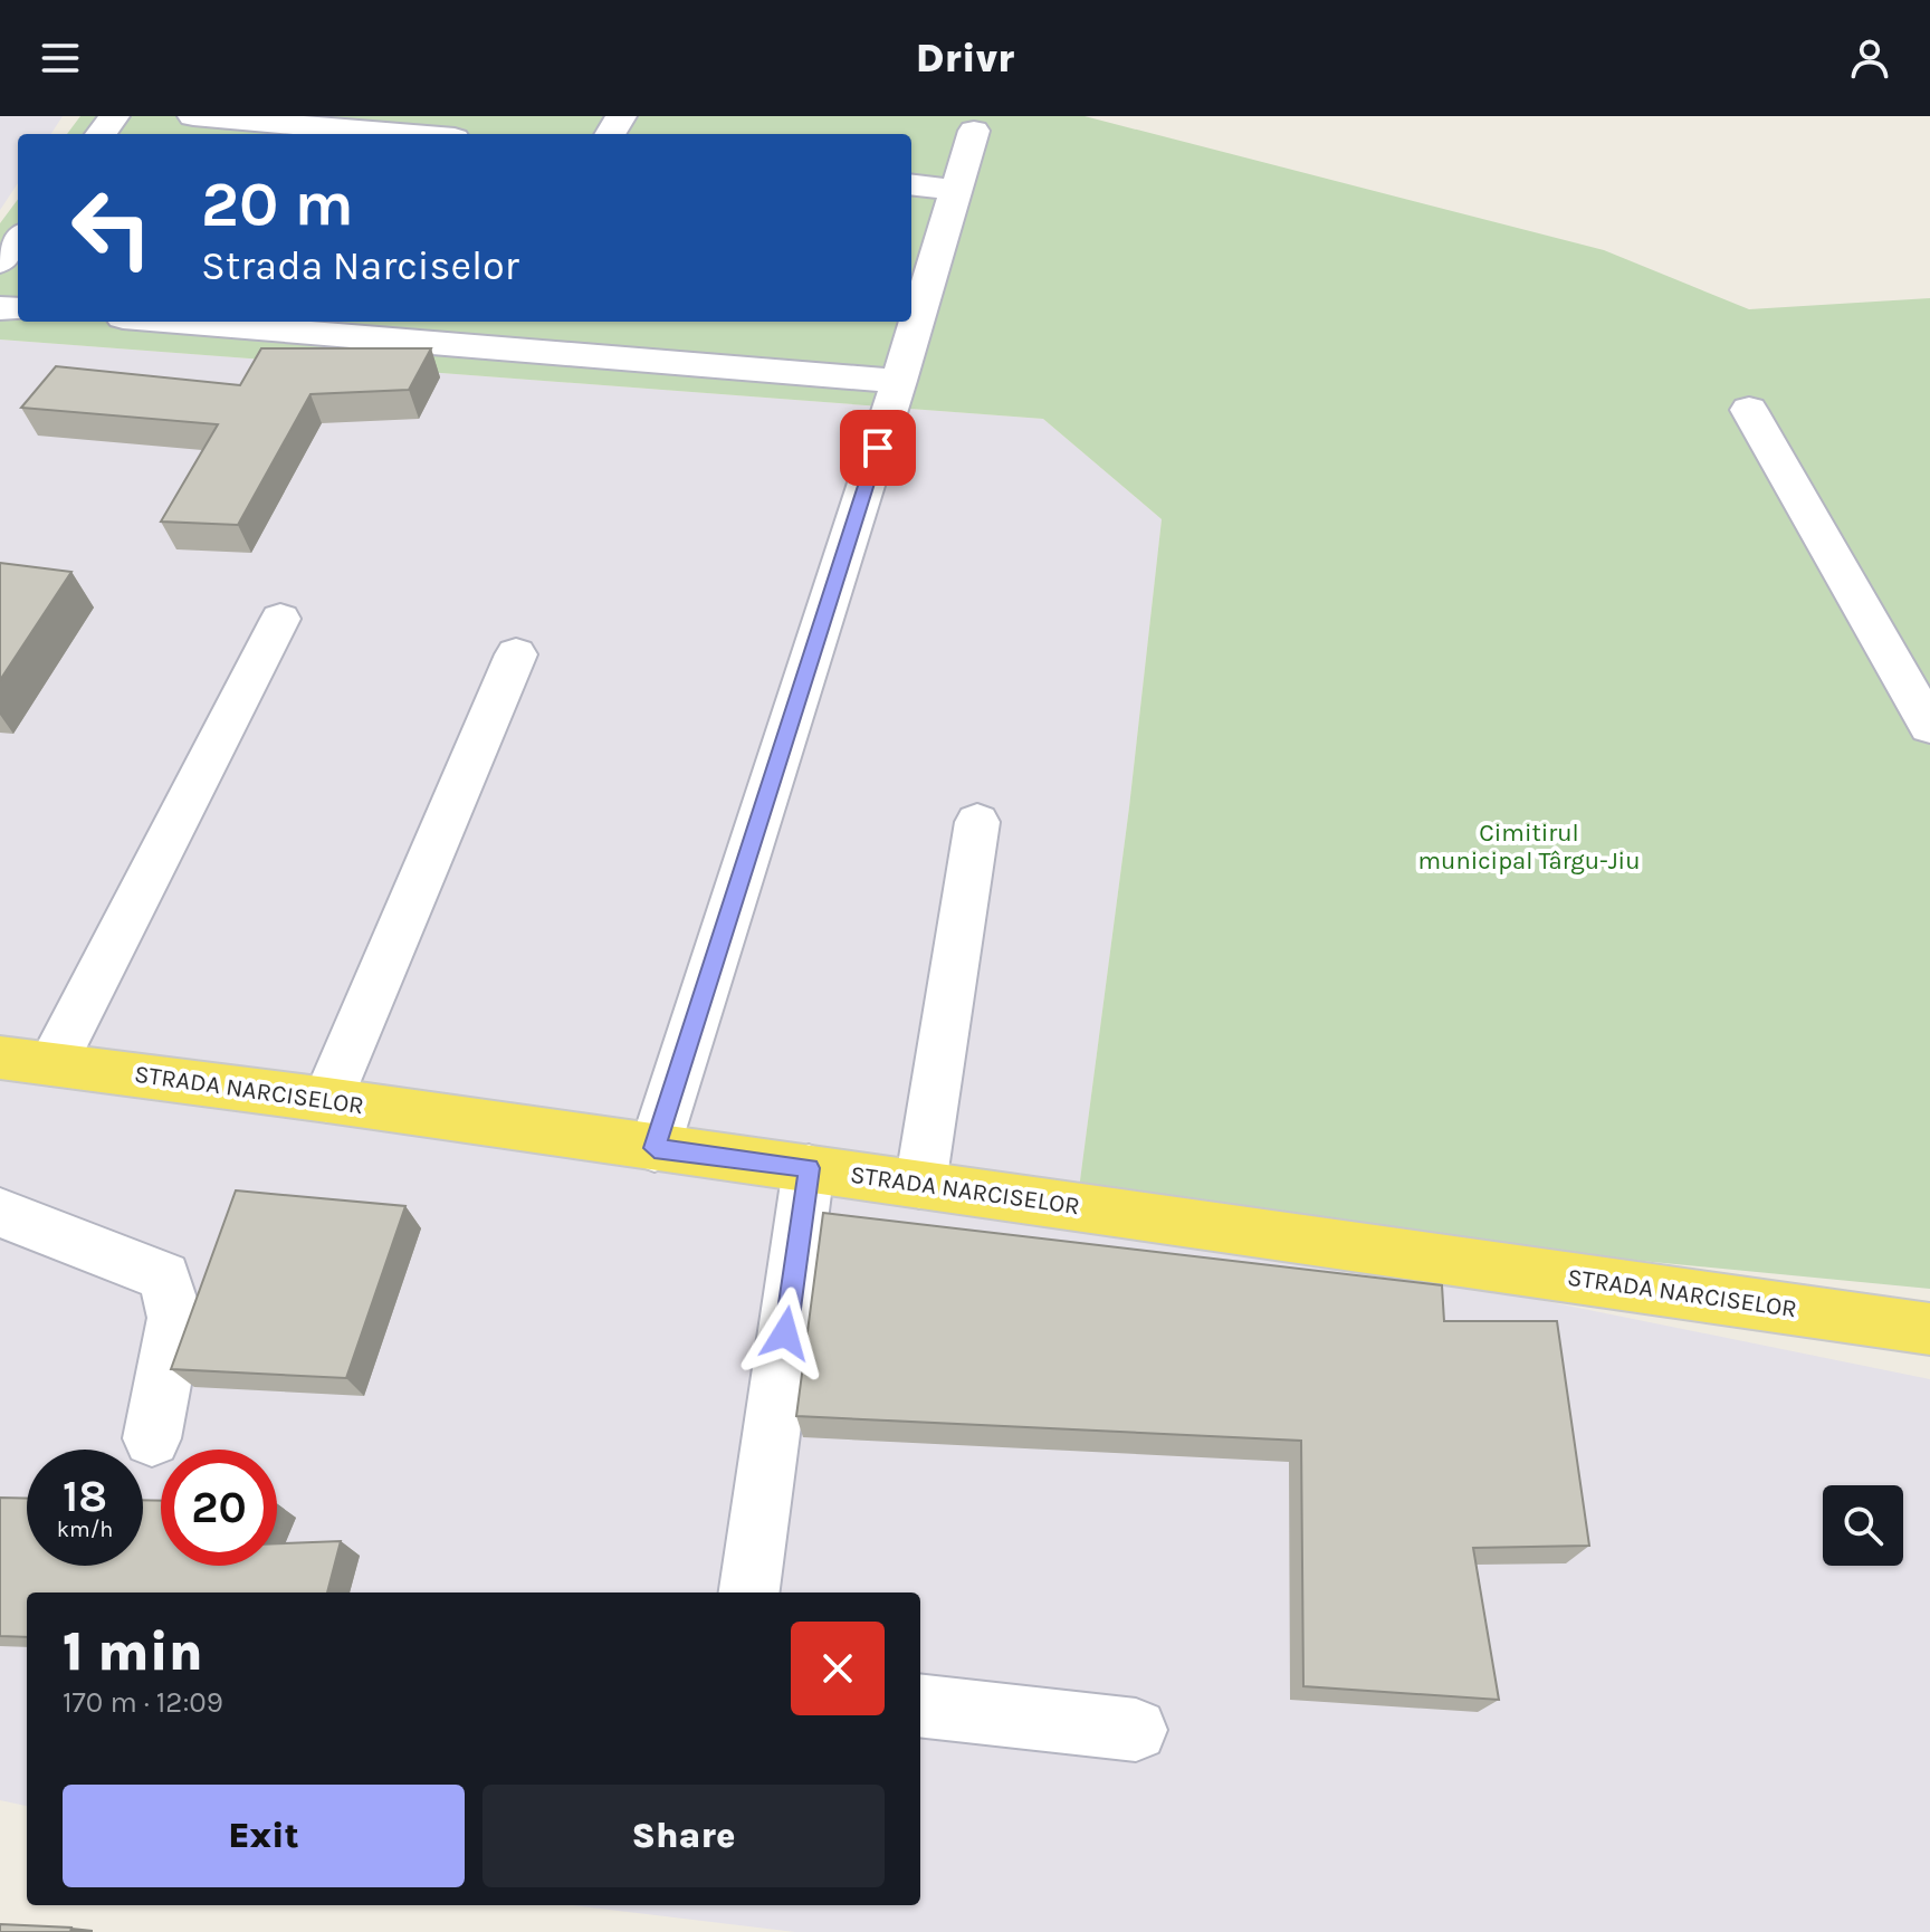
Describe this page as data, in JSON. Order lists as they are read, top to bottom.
{
  "streets": {
    "main road": ["STRADA NARCISELOR"]
  },
  "parks": ["Cimitirul municipal Târgu-Jiu"],
  "page": {
    "header": "Drivr",
    "turn": ["20 m", "Strada Narciselor"],
    "speed": "18 km/h",
    "limit": "20",
    "heading": ["1 min", "170 m · 12:09"],
    "buttons": ["Exit", "Share"]
  }
}
